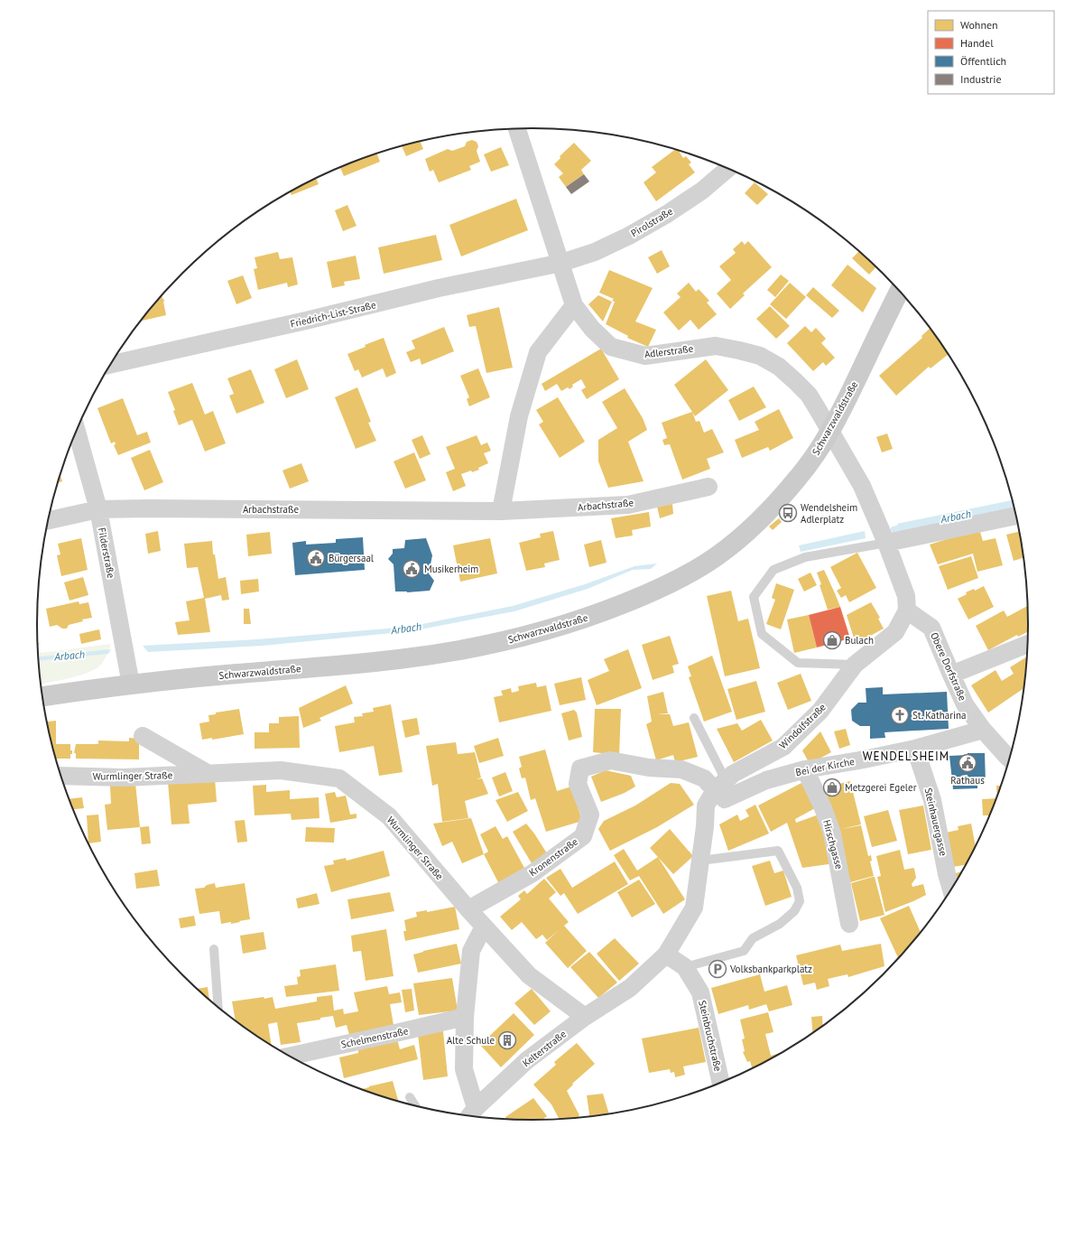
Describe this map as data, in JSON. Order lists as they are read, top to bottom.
{
  "streets": {
    "street": [
      "Pirolstraße",
      "Friedrich-List-Straße",
      "Adlerstraße",
      "Schwarzwaldstraße",
      "Arbachstraße",
      "Filderstraße",
      "Obere Dorfstraße",
      "Windolfstraße",
      "Bei der Kirche",
      "Wurmlinger Straße",
      "Steinhauergasse",
      "Hirschgasse",
      "Kronenstraße",
      "Steinbruchstraße",
      "Schelmenstraße",
      "Kelterstraße"
    ]
  },
  "crossings": [
    ["Pirolstraße", "Friedrich-List-Straße"],
    ["Pirolstraße", "Adlerstraße"],
    ["Friedrich-List-Straße", "Adlerstraße"],
    ["Adlerstraße", "Schwarzwaldstraße"],
    ["Schwarzwaldstraße", "Filderstraße"],
    ["Arbachstraße", "Filderstraße"],
    ["Obere Dorfstraße", "Windolfstraße"],
    ["Obere Dorfstraße", "Bei der Kirche"],
    ["Windolfstraße", "Bei der Kirche"],
    ["Windolfstraße", "Kronenstraße"],
    ["Windolfstraße", "Steinbruchstraße"],
    ["Windolfstraße", "Kelterstraße"],
    ["Bei der Kirche", "Steinhauergasse"],
    ["Bei der Kirche", "Hirschgasse"],
    ["Bei der Kirche", "Kronenstraße"],
    ["Wurmlinger Straße", "Kronenstraße"],
    ["Wurmlinger Straße", "Kelterstraße"]
  ],
  "districts": ["WENDELSHEIM"],
  "water": ["Arbach"],
  "places": {
    "bus stop": ["Wendelsheim Adlerplatz"],
    "public building": ["Bürgersaal", "Musikerheim", "Rathaus"],
    "shop": ["Bulach", "Metzgerei Egeler"],
    "church": ["St. Katharina"],
    "parking": ["Volksbankparkplatz"],
    "building": ["Alte Schule"]
  },
  "legend": [
    "Wohnen",
    "Handel",
    "Öffentlich",
    "Industrie"
  ]
}
